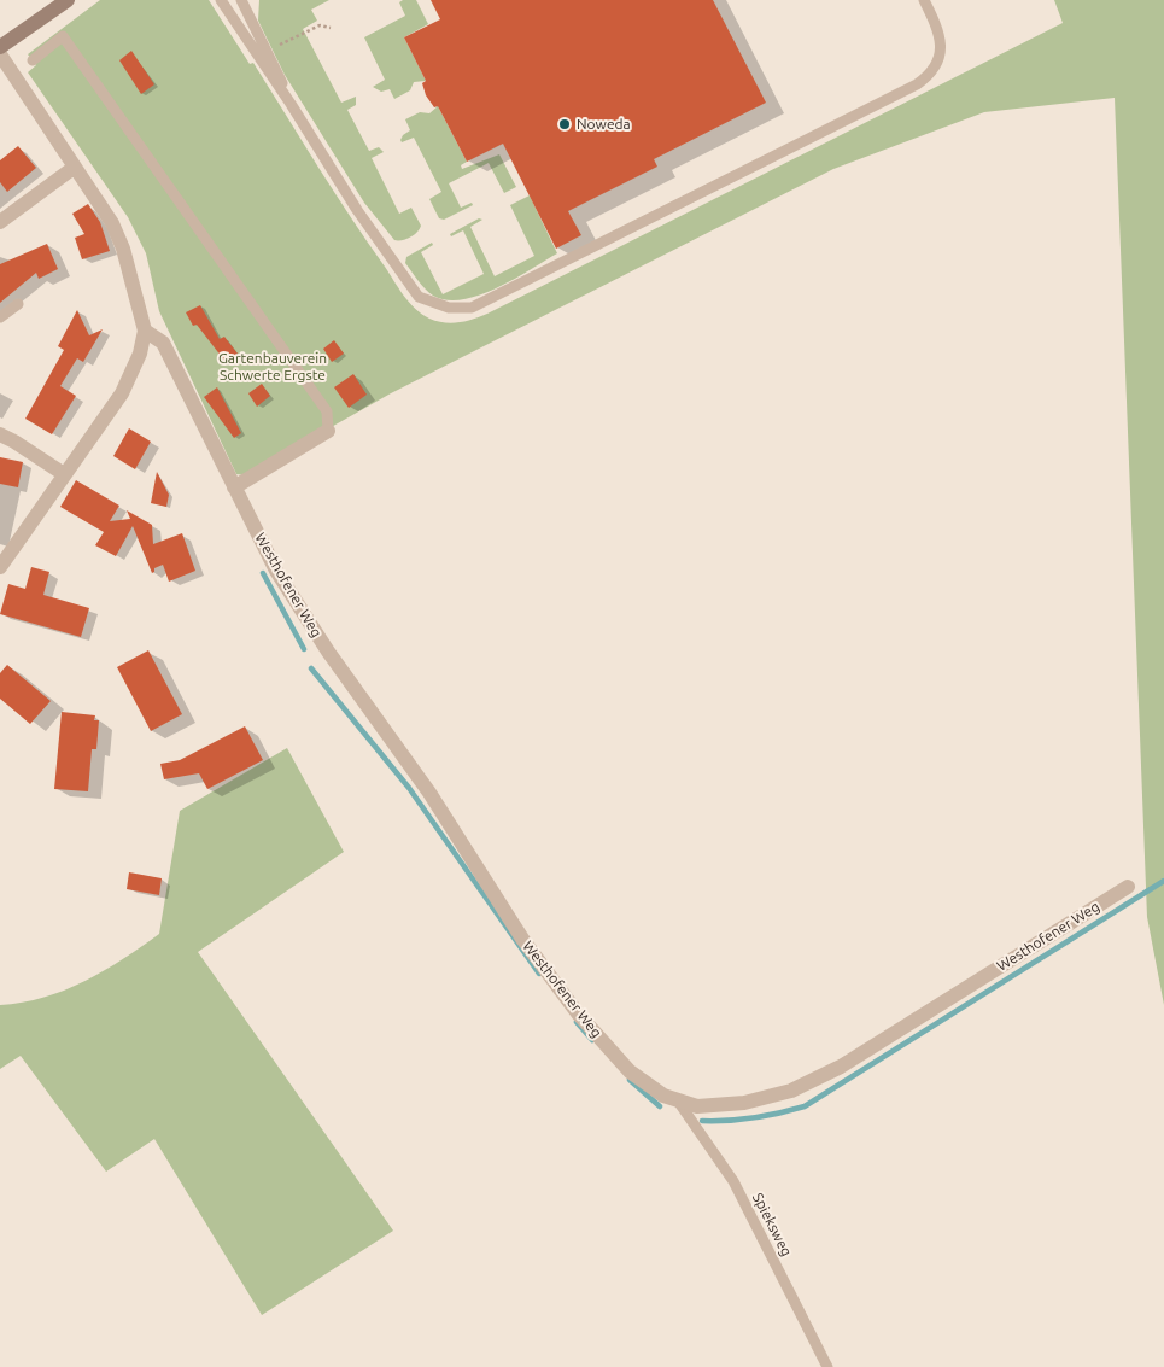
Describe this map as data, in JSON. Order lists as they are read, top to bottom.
{
  "streets": {
    "street": ["Westhofener Weg"],
    "lane": ["Spieksweg"]
  },
  "crossings": [
    ["Westhofener Weg", "Spieksweg"]
  ],
  "parks": ["Gartenbauverein Schwerte Ergste"],
  "places": ["Noweda"]
}
